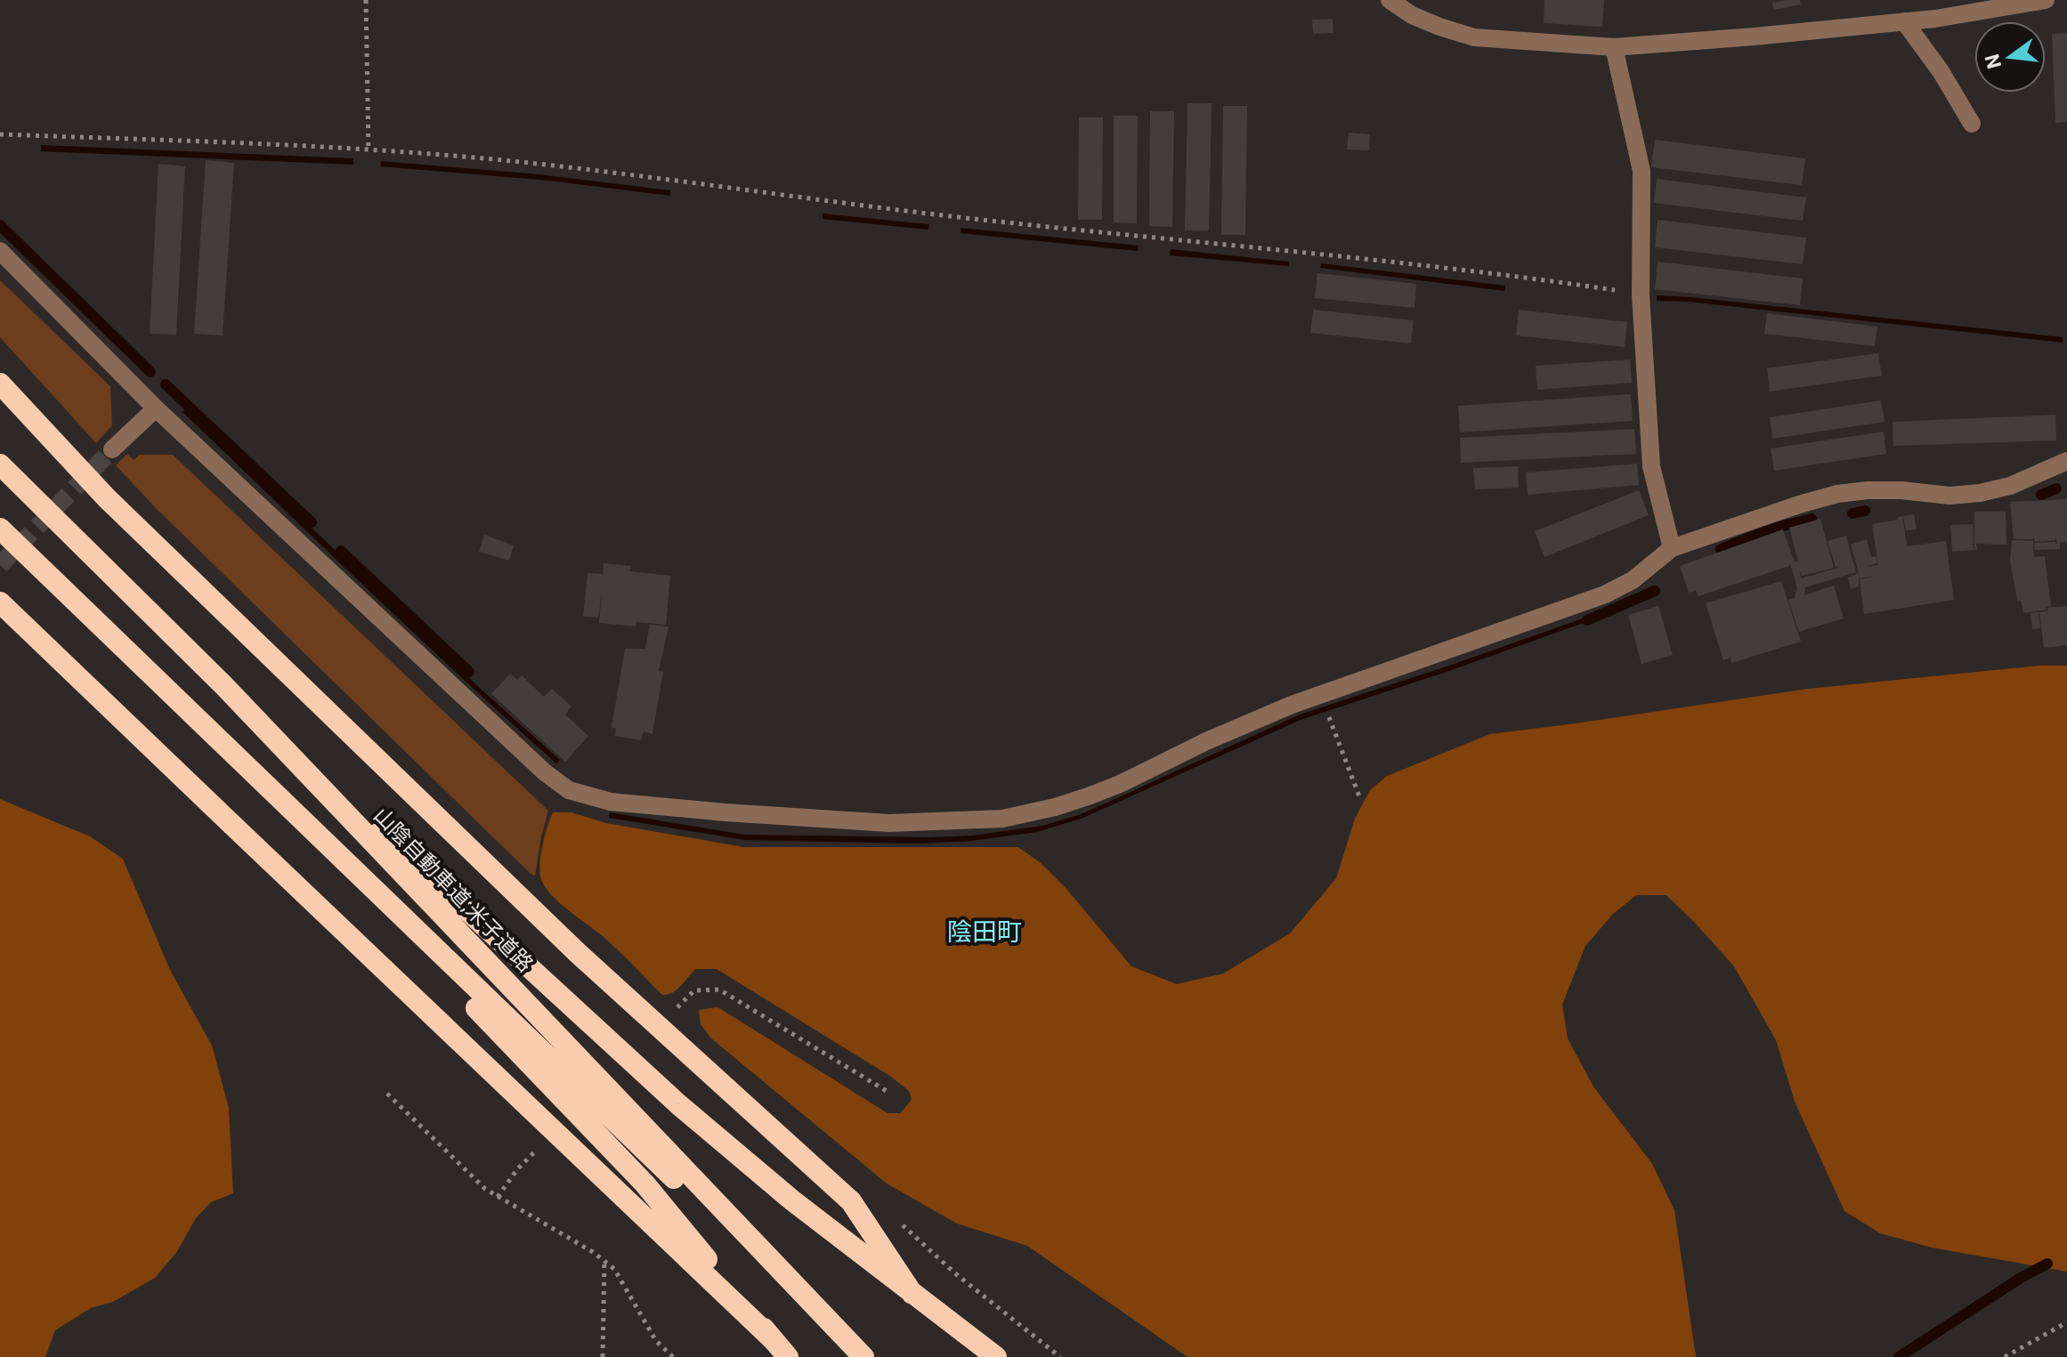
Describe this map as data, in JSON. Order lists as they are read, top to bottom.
{
  "streets": {
    "highway": ["山陰自動車道;米子道路"]
  },
  "districts": ["陰田町"],
  "north": "left"
}
